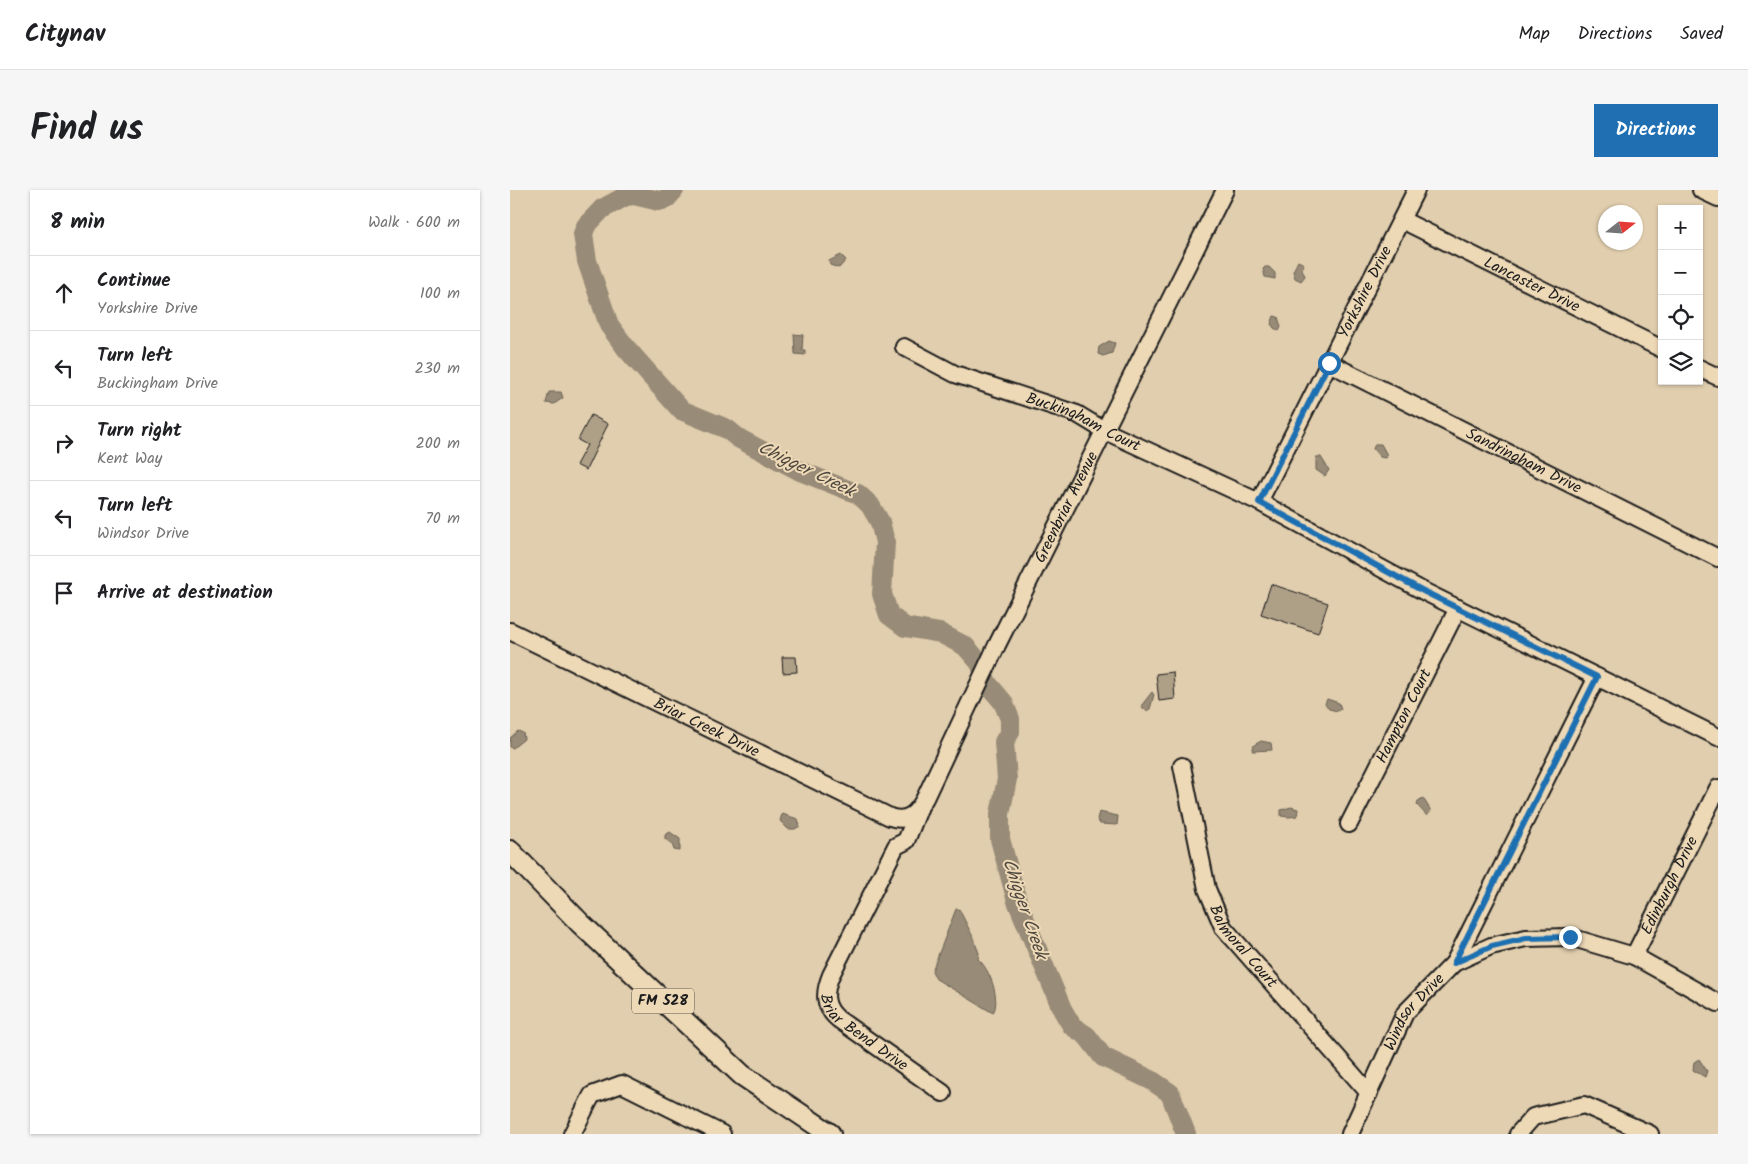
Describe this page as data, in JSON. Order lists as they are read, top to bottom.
{
  "streets": {
    "main road": ["FM 528"],
    "street": [
      "Lancaster Drive",
      "Yorkshire Drive",
      "Buckingham Court",
      "Sandringham Drive",
      "Greenbriar Avenue",
      "Hampton Court",
      "Briar Creek Drive",
      "Edinburgh Drive",
      "Balmoral Court",
      "Windsor Drive",
      "Briar Bend Drive"
    ]
  },
  "crossings": [
    ["Lancaster Drive", "Yorkshire Drive"],
    ["Yorkshire Drive", "Buckingham Court"],
    ["Yorkshire Drive", "Sandringham Drive"],
    ["Buckingham Court", "Greenbriar Avenue"],
    ["Buckingham Court", "Hampton Court"],
    ["Greenbriar Avenue", "Briar Creek Drive"],
    ["Greenbriar Avenue", "Briar Bend Drive"],
    ["Briar Creek Drive", "Briar Bend Drive"],
    ["Edinburgh Drive", "Windsor Drive"],
    ["Balmoral Court", "Windsor Drive"]
  ],
  "water": ["Chigger Creek"],
  "north": "right",
  "page": {
    "header": "Citynav",
    "nav": ["Map", "Directions", "Saved"],
    "title": "Find us",
    "buttons": "Directions",
    "heading": ["8 min", "Walk · 600 m"],
    "map_buttons": ["+", "−"],
    "list": [
      ["Continue", "Yorkshire Drive", "100 m"],
      ["Turn left", "Buckingham Drive", "230 m"],
      ["Turn right", "Kent Way", "200 m"],
      ["Turn left", "Windsor Drive", "70 m"],
      "Arrive at destination"
    ]
  }
}
